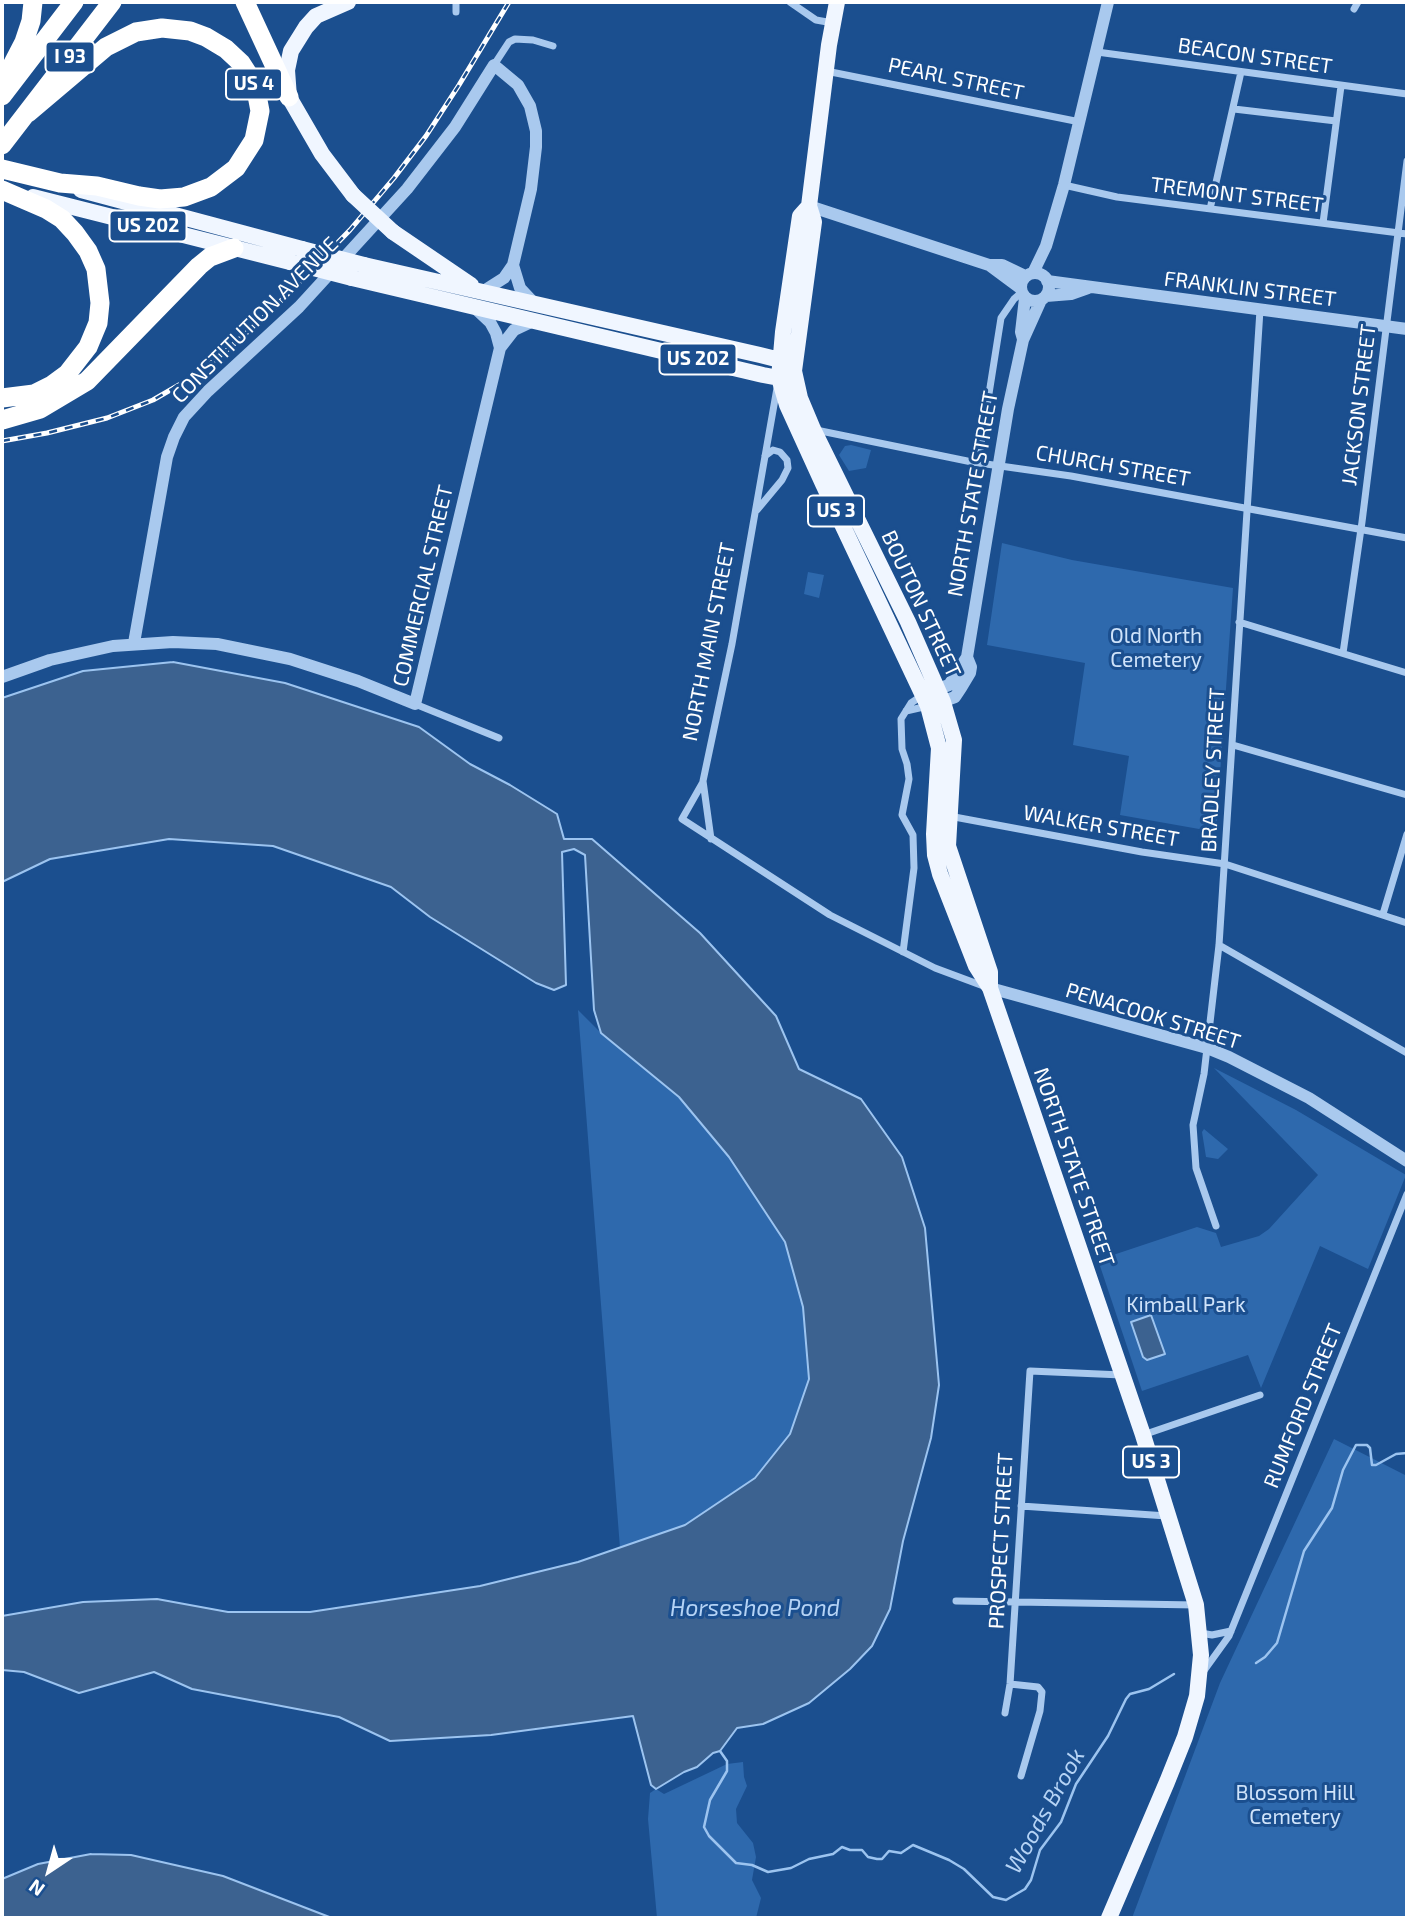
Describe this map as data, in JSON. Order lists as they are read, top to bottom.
{
  "streets": {
    "highway": ["I 93", "US 4"],
    "main road": [
      "US 202",
      "NORTH STATE STREET",
      "US 3",
      "BOUTON STREET",
      "NORTH MAIN STREET"
    ],
    "street": [
      "BEACON STREET",
      "PEARL STREET",
      "TREMONT STREET",
      "FRANKLIN STREET",
      "CONSTITUTION AVENUE",
      "JACKSON STREET",
      "CHURCH STREET",
      "COMMERCIAL STREET",
      "BRADLEY STREET",
      "WALKER STREET",
      "PENACOOK STREET",
      "RUMFORD STREET",
      "PROSPECT STREET"
    ]
  },
  "crossings": [
    ["BEACON STREET", "NORTH STATE STREET"],
    ["I 93", "US 4"],
    ["PEARL STREET", "NORTH STATE STREET"],
    ["PEARL STREET", "NORTH MAIN STREET"],
    ["US 4", "US 202"],
    ["TREMONT STREET", "JACKSON STREET"],
    ["TREMONT STREET", "NORTH STATE STREET"],
    ["US 202", "BOUTON STREET"],
    ["US 202", "NORTH MAIN STREET"],
    ["FRANKLIN STREET", "JACKSON STREET"],
    ["FRANKLIN STREET", "NORTH STATE STREET"],
    ["FRANKLIN STREET", "BRADLEY STREET"],
    ["CONSTITUTION AVENUE", "COMMERCIAL STREET"],
    ["JACKSON STREET", "CHURCH STREET"],
    ["CHURCH STREET", "NORTH STATE STREET"],
    ["CHURCH STREET", "BOUTON STREET"],
    ["CHURCH STREET", "BRADLEY STREET"],
    ["NORTH STATE STREET", "BOUTON STREET"],
    ["NORTH STATE STREET", "WALKER STREET"],
    ["NORTH STATE STREET", "PENACOOK STREET"],
    ["NORTH STATE STREET", "RUMFORD STREET"],
    ["NORTH STATE STREET", "PROSPECT STREET"],
    ["BOUTON STREET", "NORTH MAIN STREET"],
    ["BRADLEY STREET", "WALKER STREET"],
    ["BRADLEY STREET", "PENACOOK STREET"]
  ],
  "water": ["Horseshoe Pond", "Woods Brook"],
  "parks": ["Old North Cemetery", "Kimball Park", "Blossom Hill Cemetery"],
  "north": "bottom left"
}
